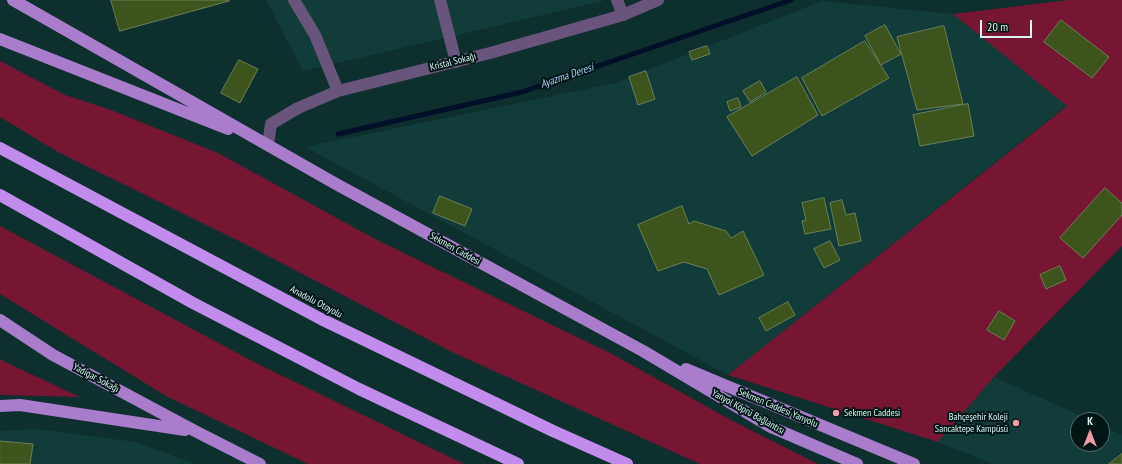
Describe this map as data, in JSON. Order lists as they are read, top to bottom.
{
  "streets": {
    "highway": ["Anadolu Otoyolu"],
    "main road": [
      "Sekmen Caddesi",
      "Yadigar Sokağı",
      "Sekmen Caddesi Yanyolu",
      "Yanyol Köprü Bağlantısı"
    ],
    "street": ["Kristal Sokağı"]
  },
  "crossings": [
    ["Kristal Sokağı", "Sekmen Caddesi"],
    ["Sekmen Caddesi", "Sekmen Caddesi Yanyolu"],
    ["Sekmen Caddesi", "Yanyol Köprü Bağlantısı"],
    ["Sekmen Caddesi Yanyolu", "Yanyol Köprü Bağlantısı"]
  ],
  "water": ["Ayazma Deresi"],
  "places": ["Sekmen Caddesi", "Bahçeşehir Koleji Sancaktepe Kampüsü"],
  "scale_bar": "20 m",
  "north": "top"
}
